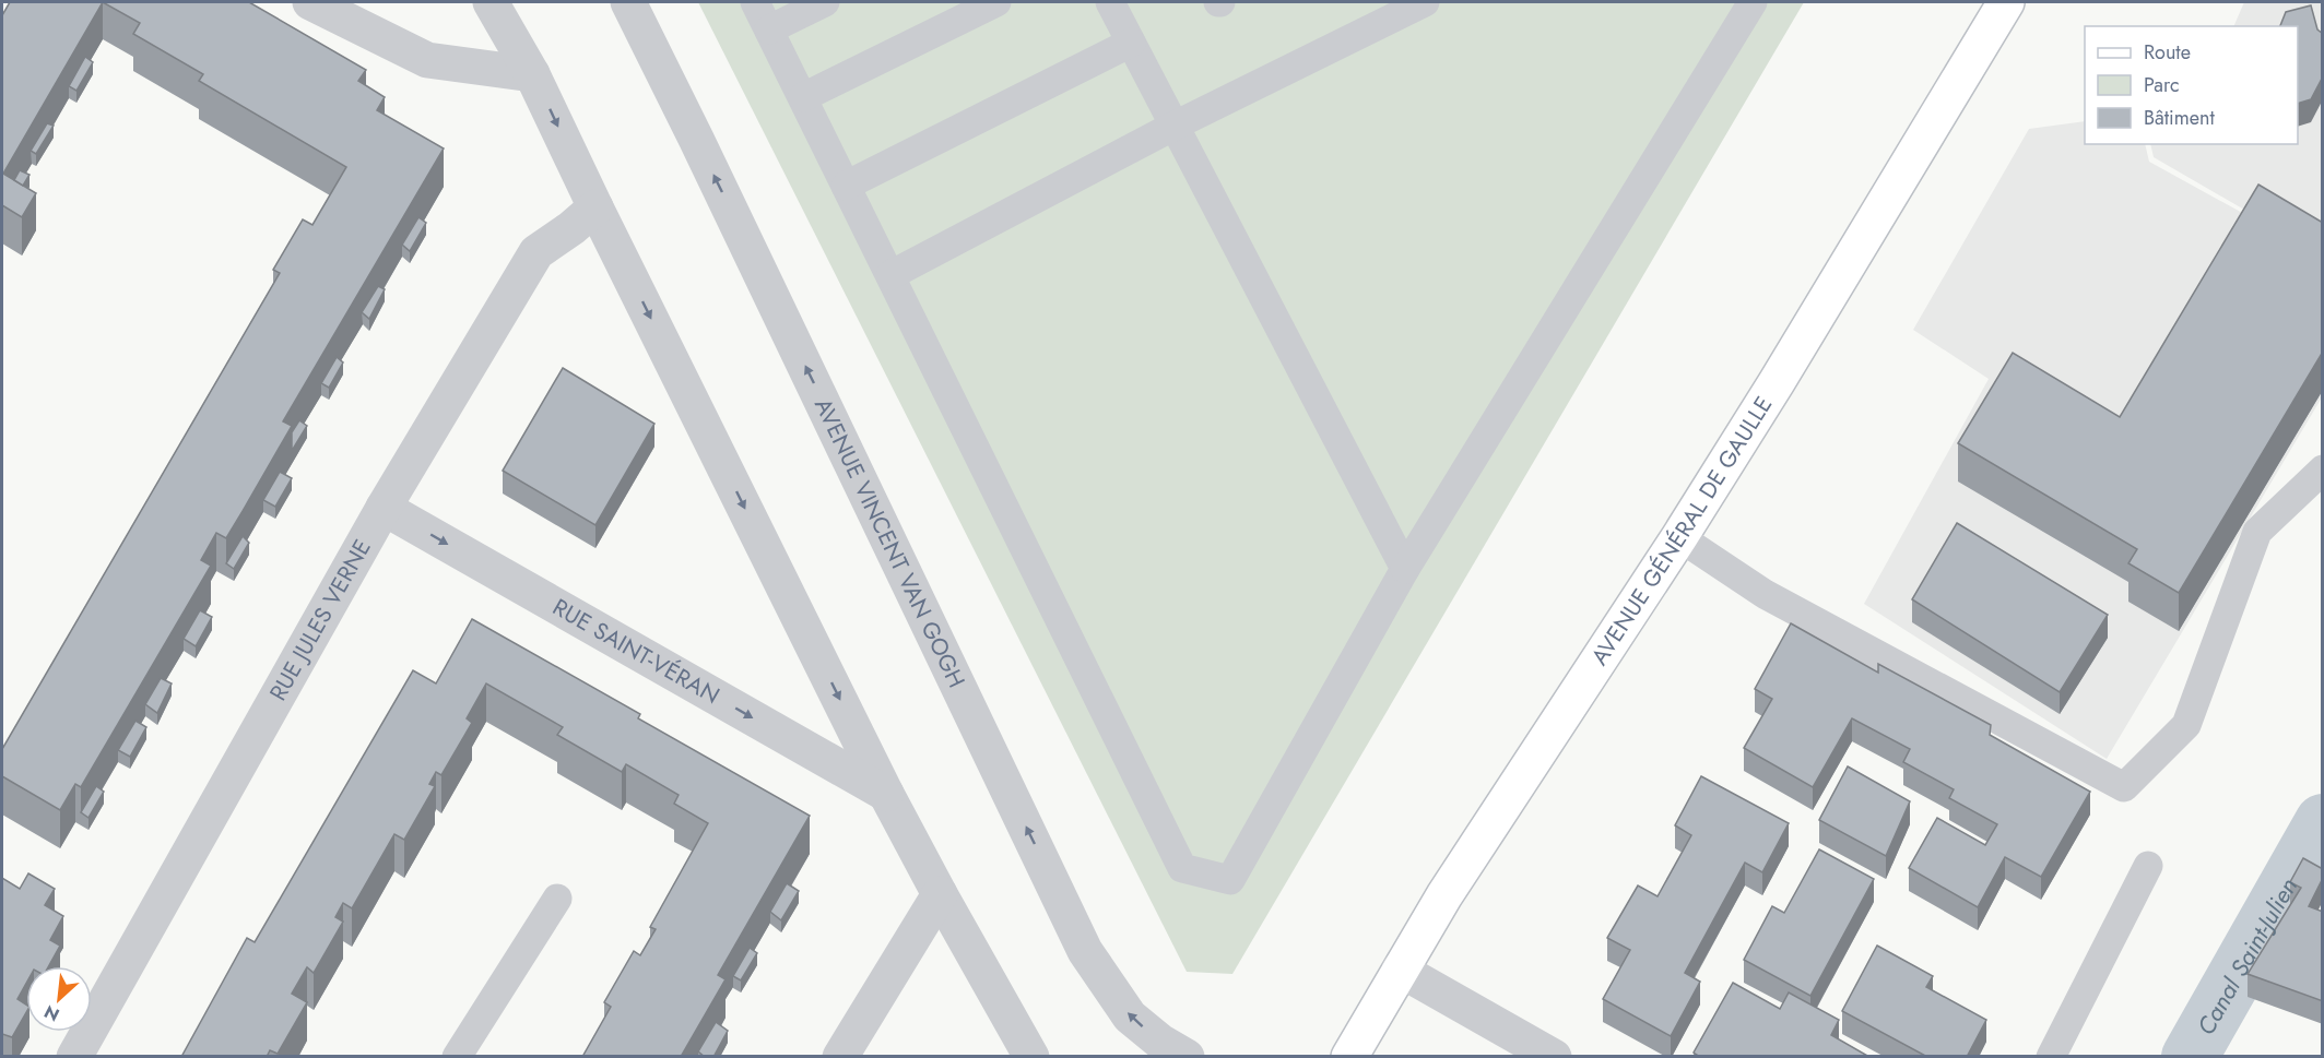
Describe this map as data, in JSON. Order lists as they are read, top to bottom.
{
  "streets": {
    "street": [
      "AVENUE GÉNÉRAL DE GAULLE",
      "AVENUE VINCENT VAN GOGH",
      "RUE JULES VERNE",
      "RUE SAINT-VÉRAN"
    ]
  },
  "crossings": [
    ["RUE JULES VERNE", "RUE SAINT-VÉRAN"]
  ],
  "one_way": ["RUE SAINT-VÉRAN"],
  "water": ["Canal Saint-Julien"],
  "legend": ["Route", "Parc", "Bâtiment"],
  "north": "bottom left"
}
